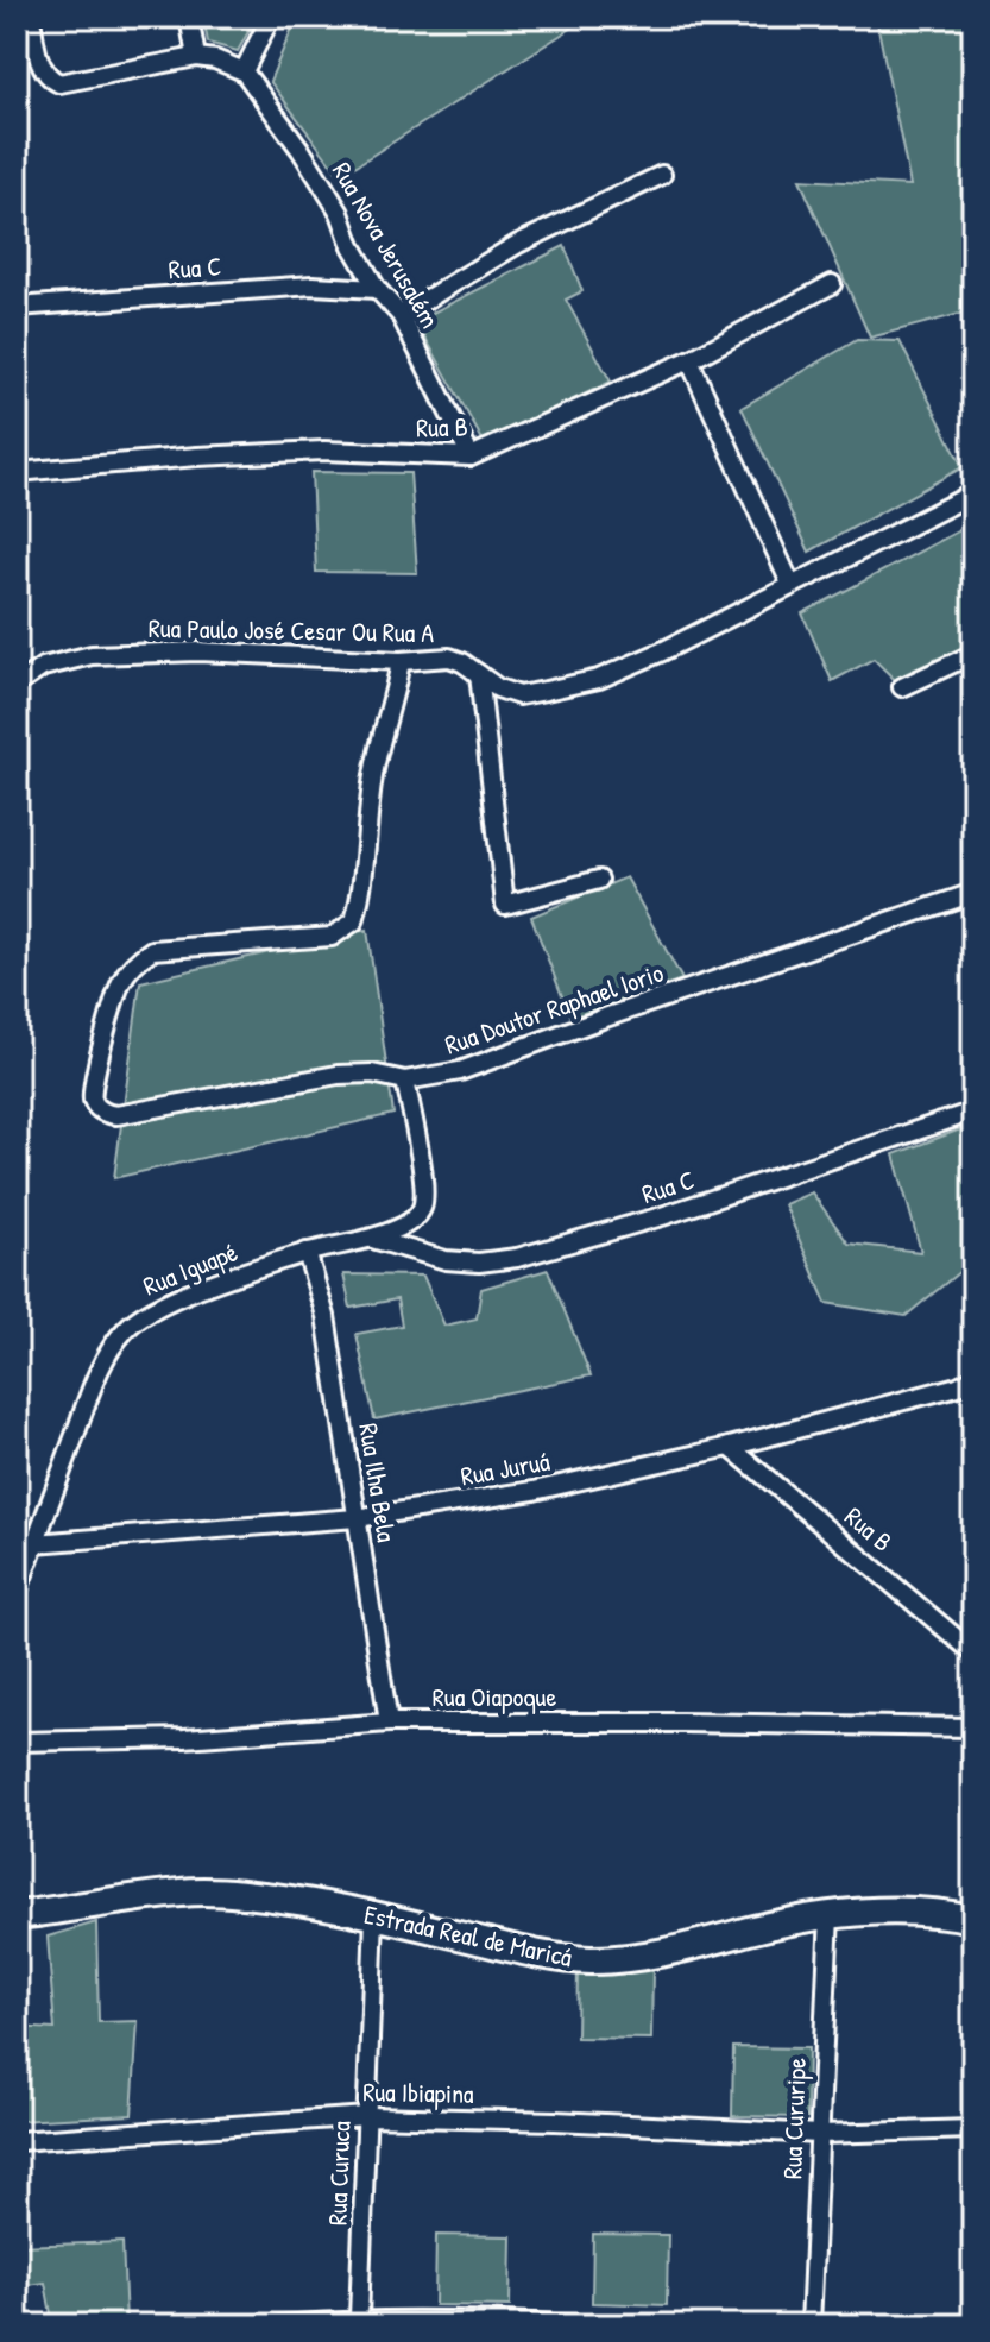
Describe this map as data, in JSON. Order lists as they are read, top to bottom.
{
  "streets": {
    "main road": ["Estrada Real de Maricá"],
    "street": [
      "Rua Nova Jerusalém",
      "Rua C",
      "Rua B",
      "Rua Paulo José Cesar Ou Rua A",
      "Rua Doutor Raphael Iorio",
      "Rua Iguapé",
      "Rua Juruá",
      "Rua Ilha Bela",
      "Rua Oiapoque",
      "Rua Ibiapina",
      "Rua Cururipe",
      "Rua Curuca"
    ]
  },
  "crossings": [
    ["Rua Nova Jerusalém", "Rua C"],
    ["Rua Nova Jerusalém", "Rua B"],
    ["Rua C", "Rua Iguapé"],
    ["Rua B", "Rua Juruá"],
    ["Rua Paulo José Cesar Ou Rua A", "Rua Doutor Raphael Iorio"],
    ["Rua Doutor Raphael Iorio", "Rua Iguapé"],
    ["Rua Iguapé", "Rua Juruá"],
    ["Rua Iguapé", "Rua Ilha Bela"],
    ["Rua Juruá", "Rua Ilha Bela"],
    ["Rua Ilha Bela", "Rua Oiapoque"],
    ["Estrada Real de Maricá", "Rua Cururipe"],
    ["Estrada Real de Maricá", "Rua Curuca"],
    ["Rua Ibiapina", "Rua Cururipe"],
    ["Rua Ibiapina", "Rua Curuca"]
  ]
}
